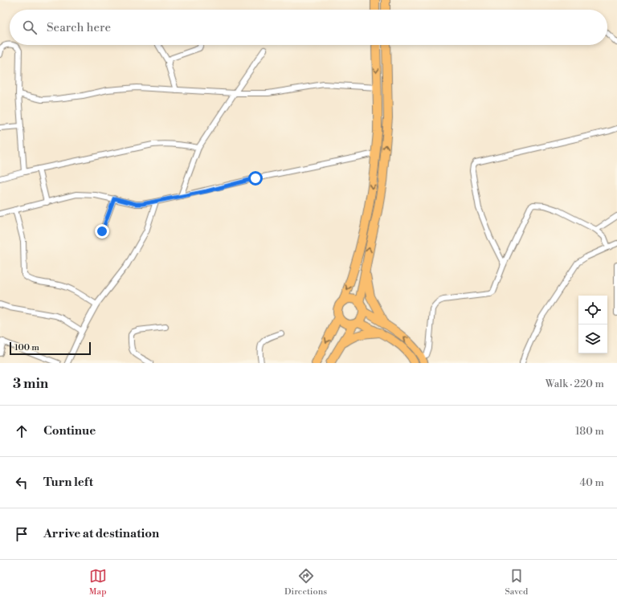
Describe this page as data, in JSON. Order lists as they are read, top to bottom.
{
  "scale_bar": "100 m",
  "page": {
    "search": "Search here",
    "scale": "100 m",
    "heading": ["3 min", "Walk · 220 m"],
    "list": [
      ["Continue", "180 m"],
      ["Turn left", "40 m"],
      "Arrive at destination"
    ],
    "nav": ["Map", "Directions", "Saved"]
  }
}
